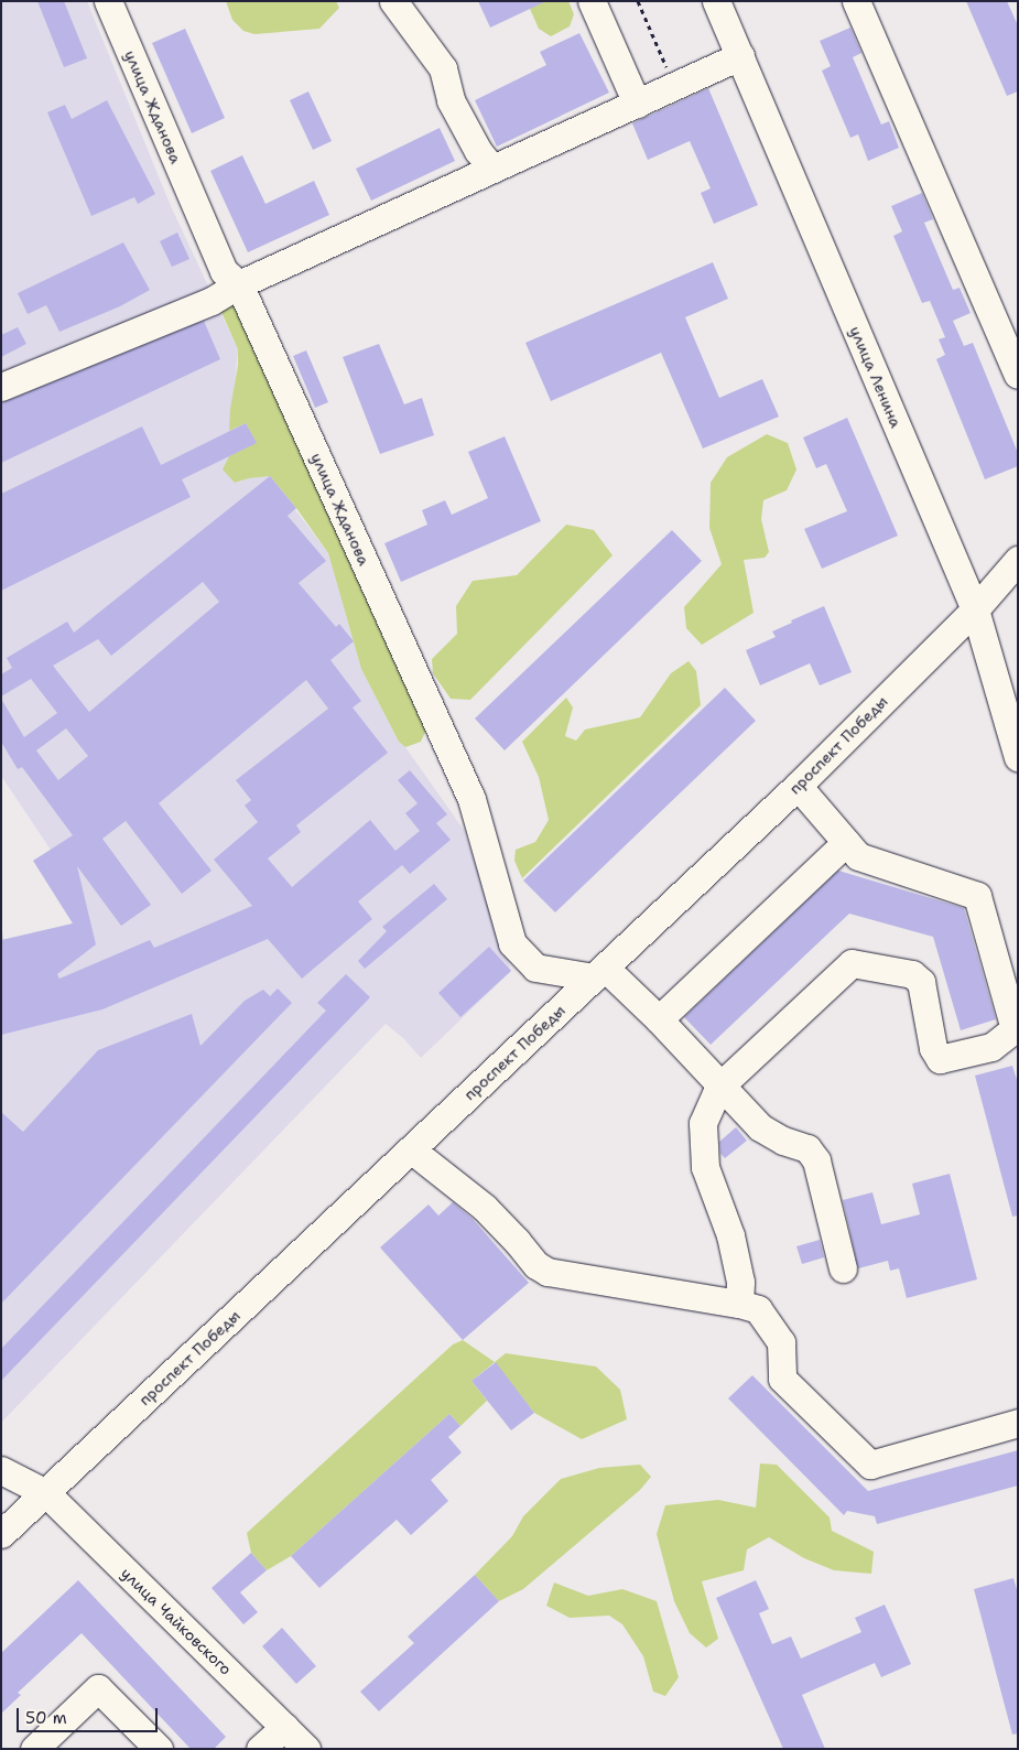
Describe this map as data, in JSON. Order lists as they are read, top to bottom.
{
  "streets": {
    "street": [
      "улица Жданова",
      "улица Ленина",
      "проспект Победы",
      "улица Чайковского"
    ]
  },
  "crossings": [
    ["улица Жданова", "проспект Победы"],
    ["улица Ленина", "проспект Победы"],
    ["проспект Победы", "улица Чайковского"]
  ],
  "scale_bar": "50 m"
}
